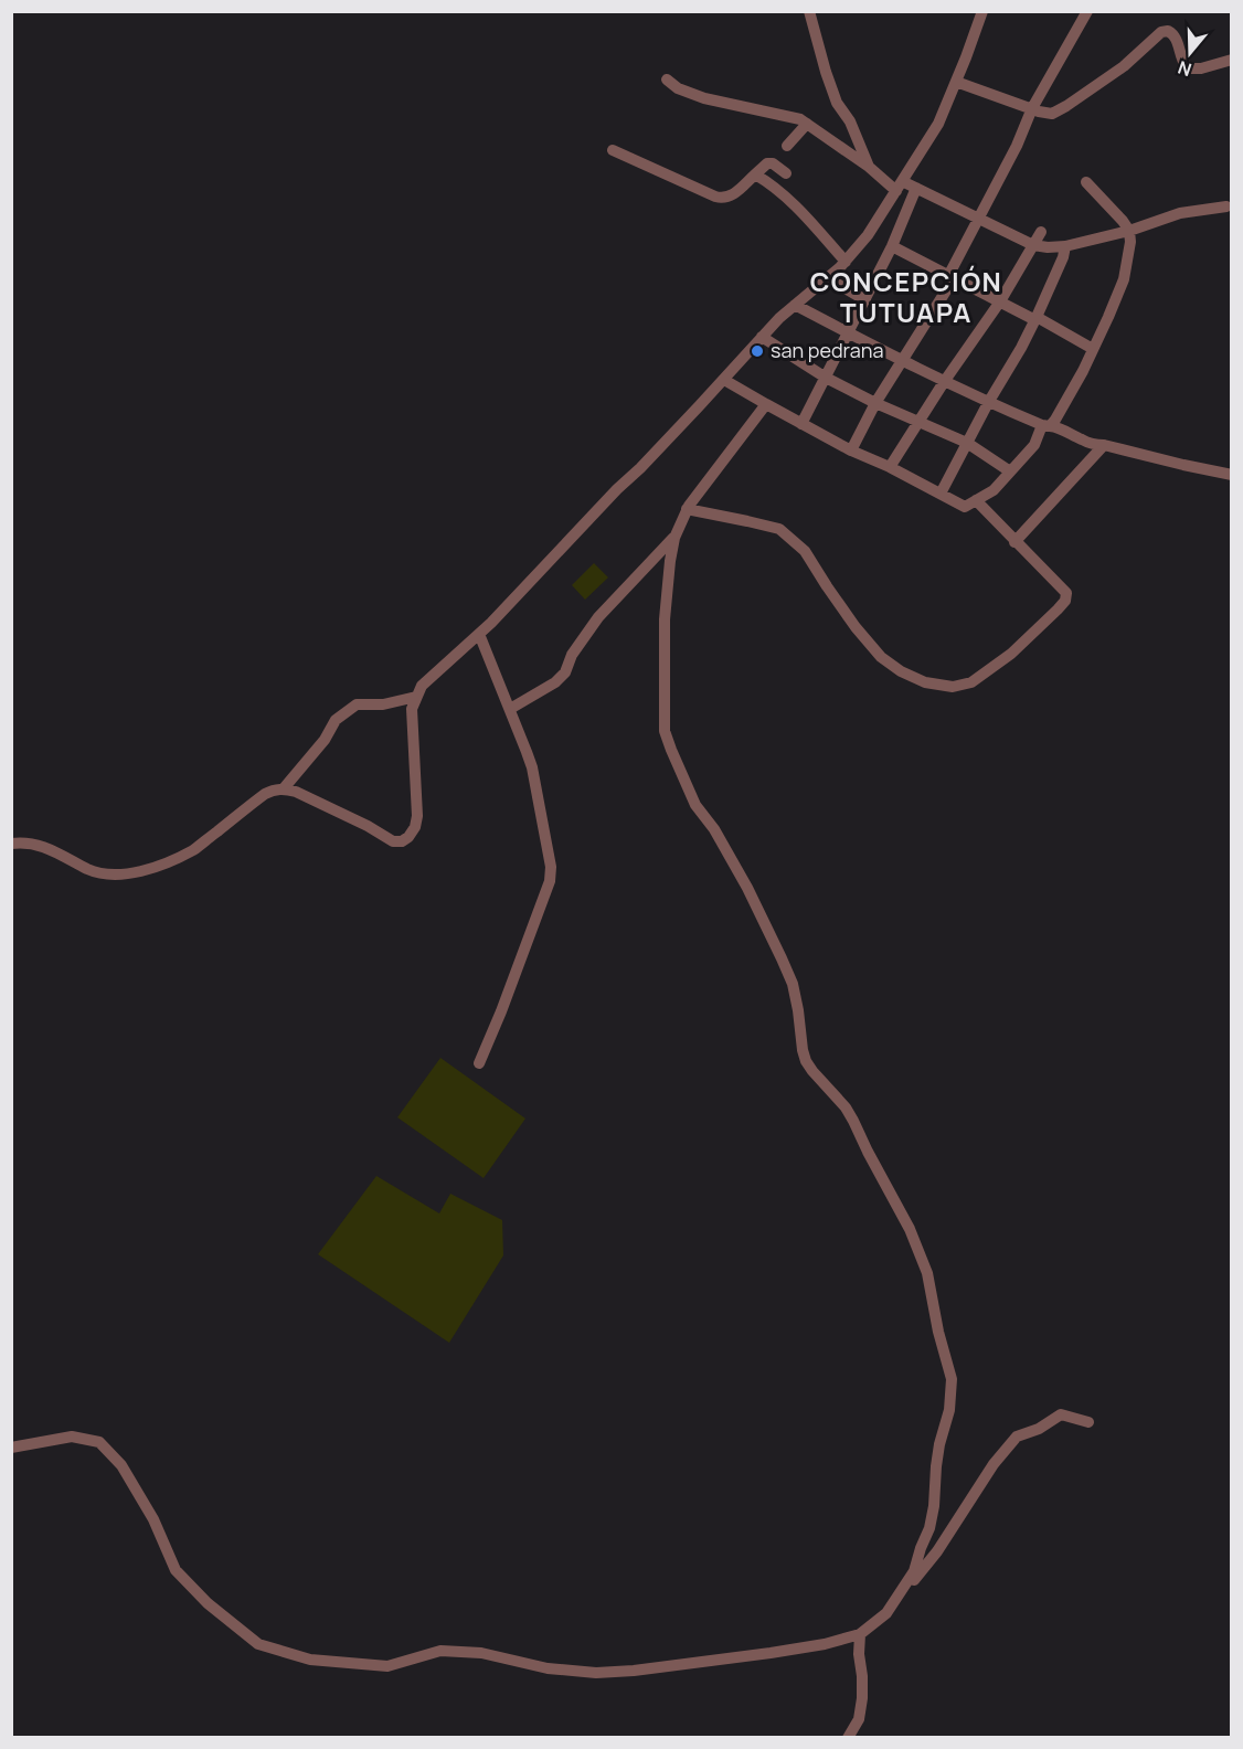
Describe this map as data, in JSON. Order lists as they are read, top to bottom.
{
  "districts": ["CONCEPCIÓN TUTUAPA"],
  "places": ["san pedrana"],
  "north": "bottom"
}
